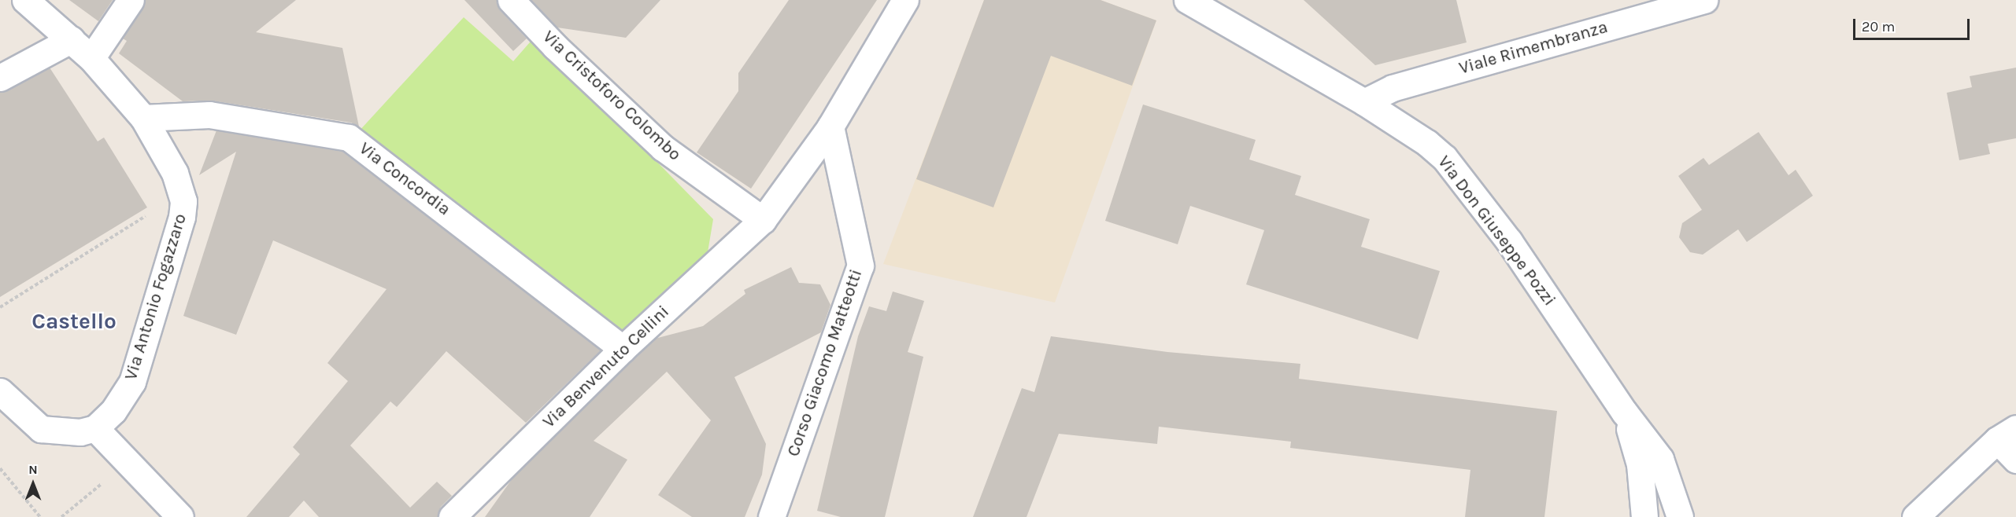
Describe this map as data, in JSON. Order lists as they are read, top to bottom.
{
  "streets": {
    "street": [
      "Viale Rimembranza",
      "Via Cristoforo Colombo",
      "Via Concordia",
      "Via Don Giuseppe Pozzi",
      "Via Antonio Fogazzaro",
      "Corso Giacomo Matteotti",
      "Via Benvenuto Cellini"
    ]
  },
  "crossings": [
    ["Viale Rimembranza", "Via Don Giuseppe Pozzi"],
    ["Via Cristoforo Colombo", "Via Benvenuto Cellini"],
    ["Via Concordia", "Via Antonio Fogazzaro"],
    ["Via Concordia", "Via Benvenuto Cellini"]
  ],
  "districts": ["Castello"],
  "scale_bar": "20 m",
  "north": "top"
}
